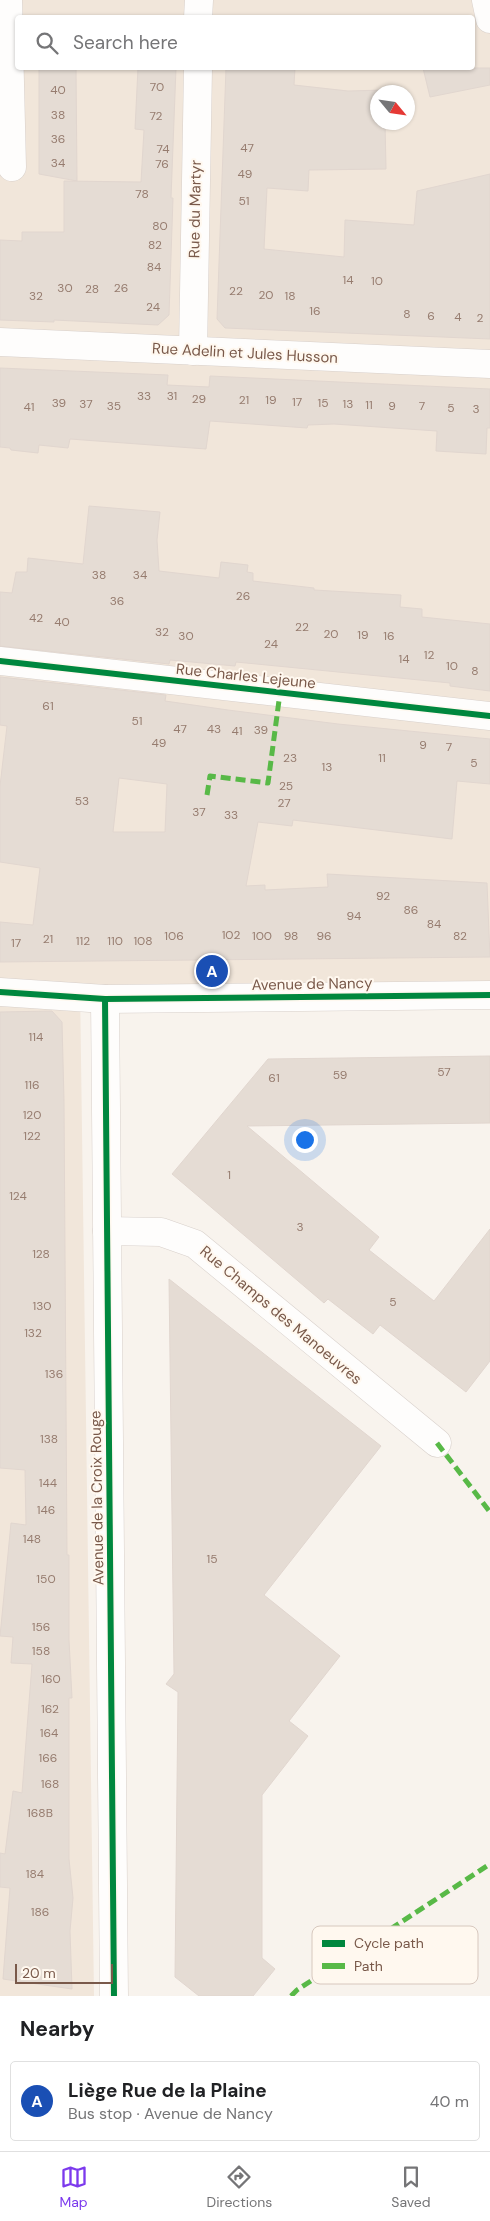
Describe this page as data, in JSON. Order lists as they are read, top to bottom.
{
  "streets": {
    "street": [
      "Rue du Martyr",
      "Rue Adelin et Jules Husson",
      "Rue Charles Lejeune",
      "Avenue de Nancy",
      "Rue Champs des Manoeuvres",
      "Avenue de la Croix Rouge"
    ]
  },
  "crossings": [
    ["Rue du Martyr", "Rue Adelin et Jules Husson"],
    ["Avenue de Nancy", "Avenue de la Croix Rouge"],
    ["Rue Champs des Manoeuvres", "Avenue de la Croix Rouge"]
  ],
  "house_numbers": [
    "70",
    "40",
    "38",
    "72",
    "36",
    "47",
    "74",
    "34",
    "76",
    "49",
    "78",
    "51",
    "80",
    "82",
    "84",
    "14",
    "10",
    "30",
    "26",
    "28",
    "22",
    "20",
    "32",
    "18",
    "24",
    "16",
    "8",
    "6",
    "4",
    "2",
    "33",
    "31",
    "29",
    "21",
    "19",
    "17",
    "39",
    "15",
    "37",
    "13",
    "11",
    "35",
    "9",
    "7",
    "41",
    "5",
    "3",
    "38",
    "34",
    "26",
    "36",
    "42",
    "40",
    "22",
    "32",
    "20",
    "19",
    "30",
    "16",
    "24",
    "12",
    "14",
    "10",
    "8",
    "61",
    "51",
    "47",
    "43",
    "39",
    "41",
    "49",
    "9",
    "7",
    "23",
    "11",
    "5",
    "13",
    "25",
    "53",
    "27",
    "37",
    "33",
    "92",
    "86",
    "94",
    "84",
    "102",
    "106",
    "100",
    "98",
    "96",
    "82",
    "21",
    "112",
    "110",
    "108",
    "17",
    "114",
    "57",
    "59",
    "61",
    "116",
    "120",
    "122",
    "1",
    "124",
    "3",
    "128",
    "5",
    "130",
    "132",
    "136",
    "138",
    "144",
    "146",
    "148",
    "15",
    "150",
    "156",
    "158",
    "160",
    "162",
    "164",
    "166",
    "168",
    "168B",
    "184",
    "186"
  ],
  "legend": ["Cycle path", "Path"],
  "scale_bar": "20 m",
  "north": "bottom right",
  "page": {
    "search": "Search here",
    "pins": "A",
    "scale": "20 m",
    "heading": "Nearby",
    "list": [
      {
        "mark": "A",
        "name": "Liège Rue de la Plaine",
        "note": "Bus stop · Avenue de Nancy",
        "value": "40 m"
      }
    ],
    "nav": ["Map", "Directions", "Saved"]
  }
}
